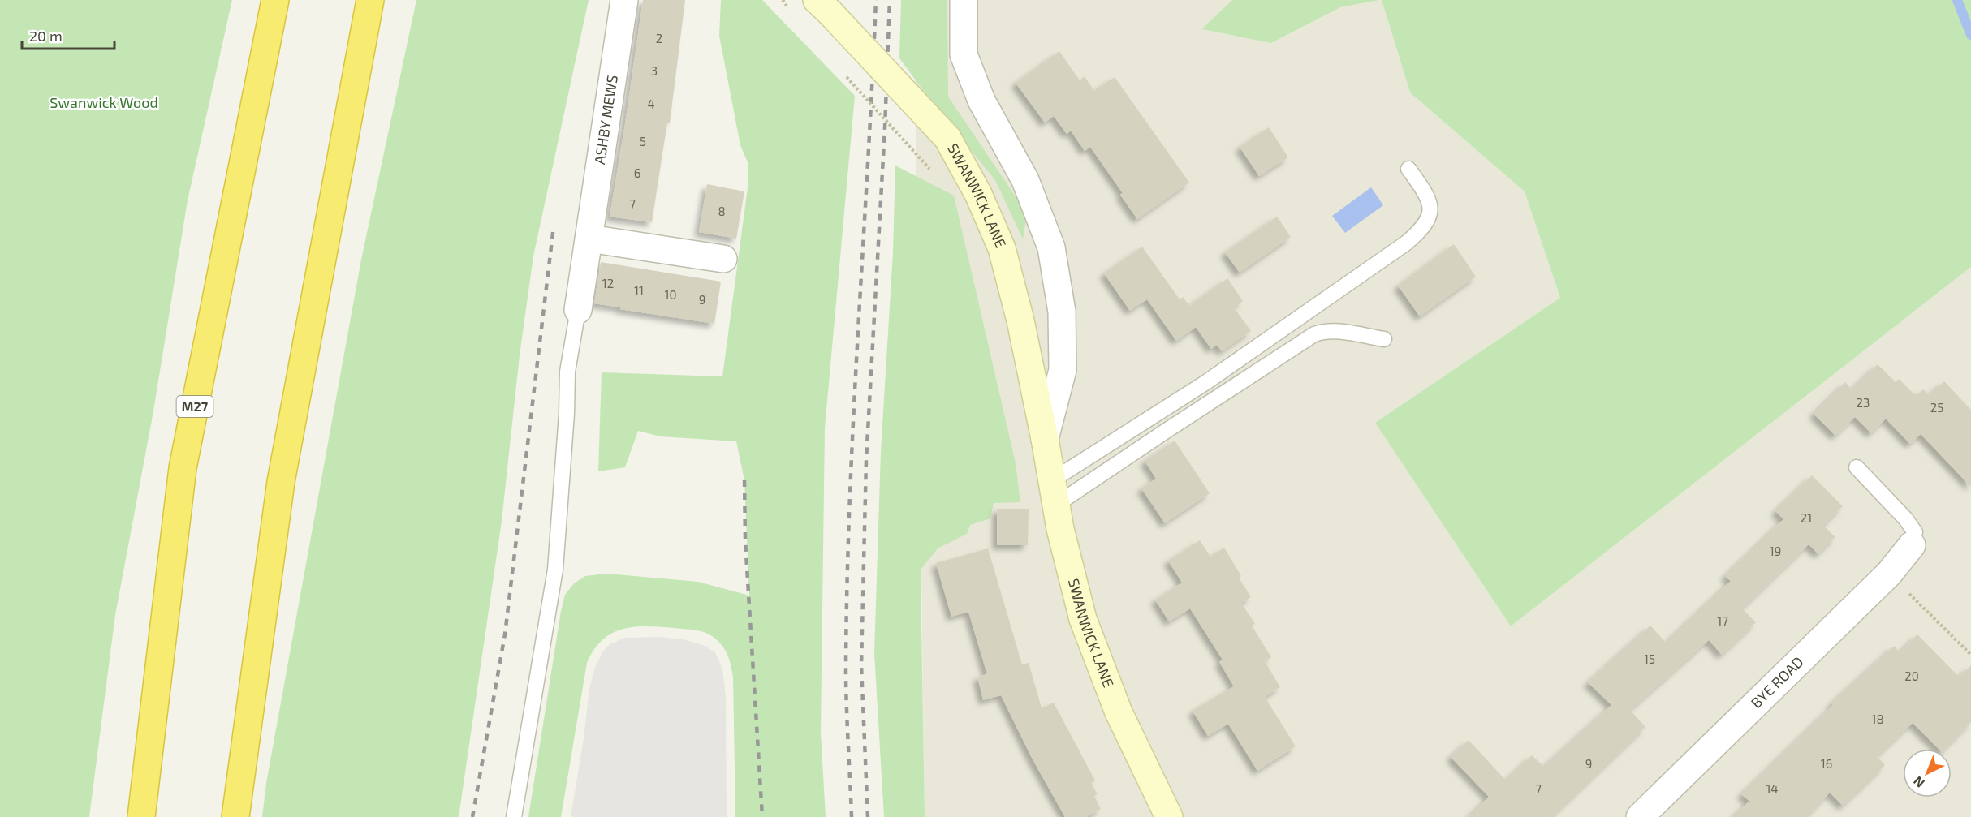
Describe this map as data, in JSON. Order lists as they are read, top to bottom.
{
  "streets": {
    "highway": ["M27"],
    "street": ["ASHBY MEWS", "SWANWICK LANE", "BYE ROAD"]
  },
  "parks": ["Swanwick Wood"],
  "house_numbers": [
    "2",
    "3",
    "4",
    "5",
    "6",
    "7",
    "8",
    "12",
    "11",
    "10",
    "9",
    "23",
    "25",
    "21",
    "19",
    "17",
    "15",
    "20",
    "18",
    "9",
    "16",
    "7",
    "14"
  ],
  "scale_bar": "20 m",
  "north": "bottom left"
}
